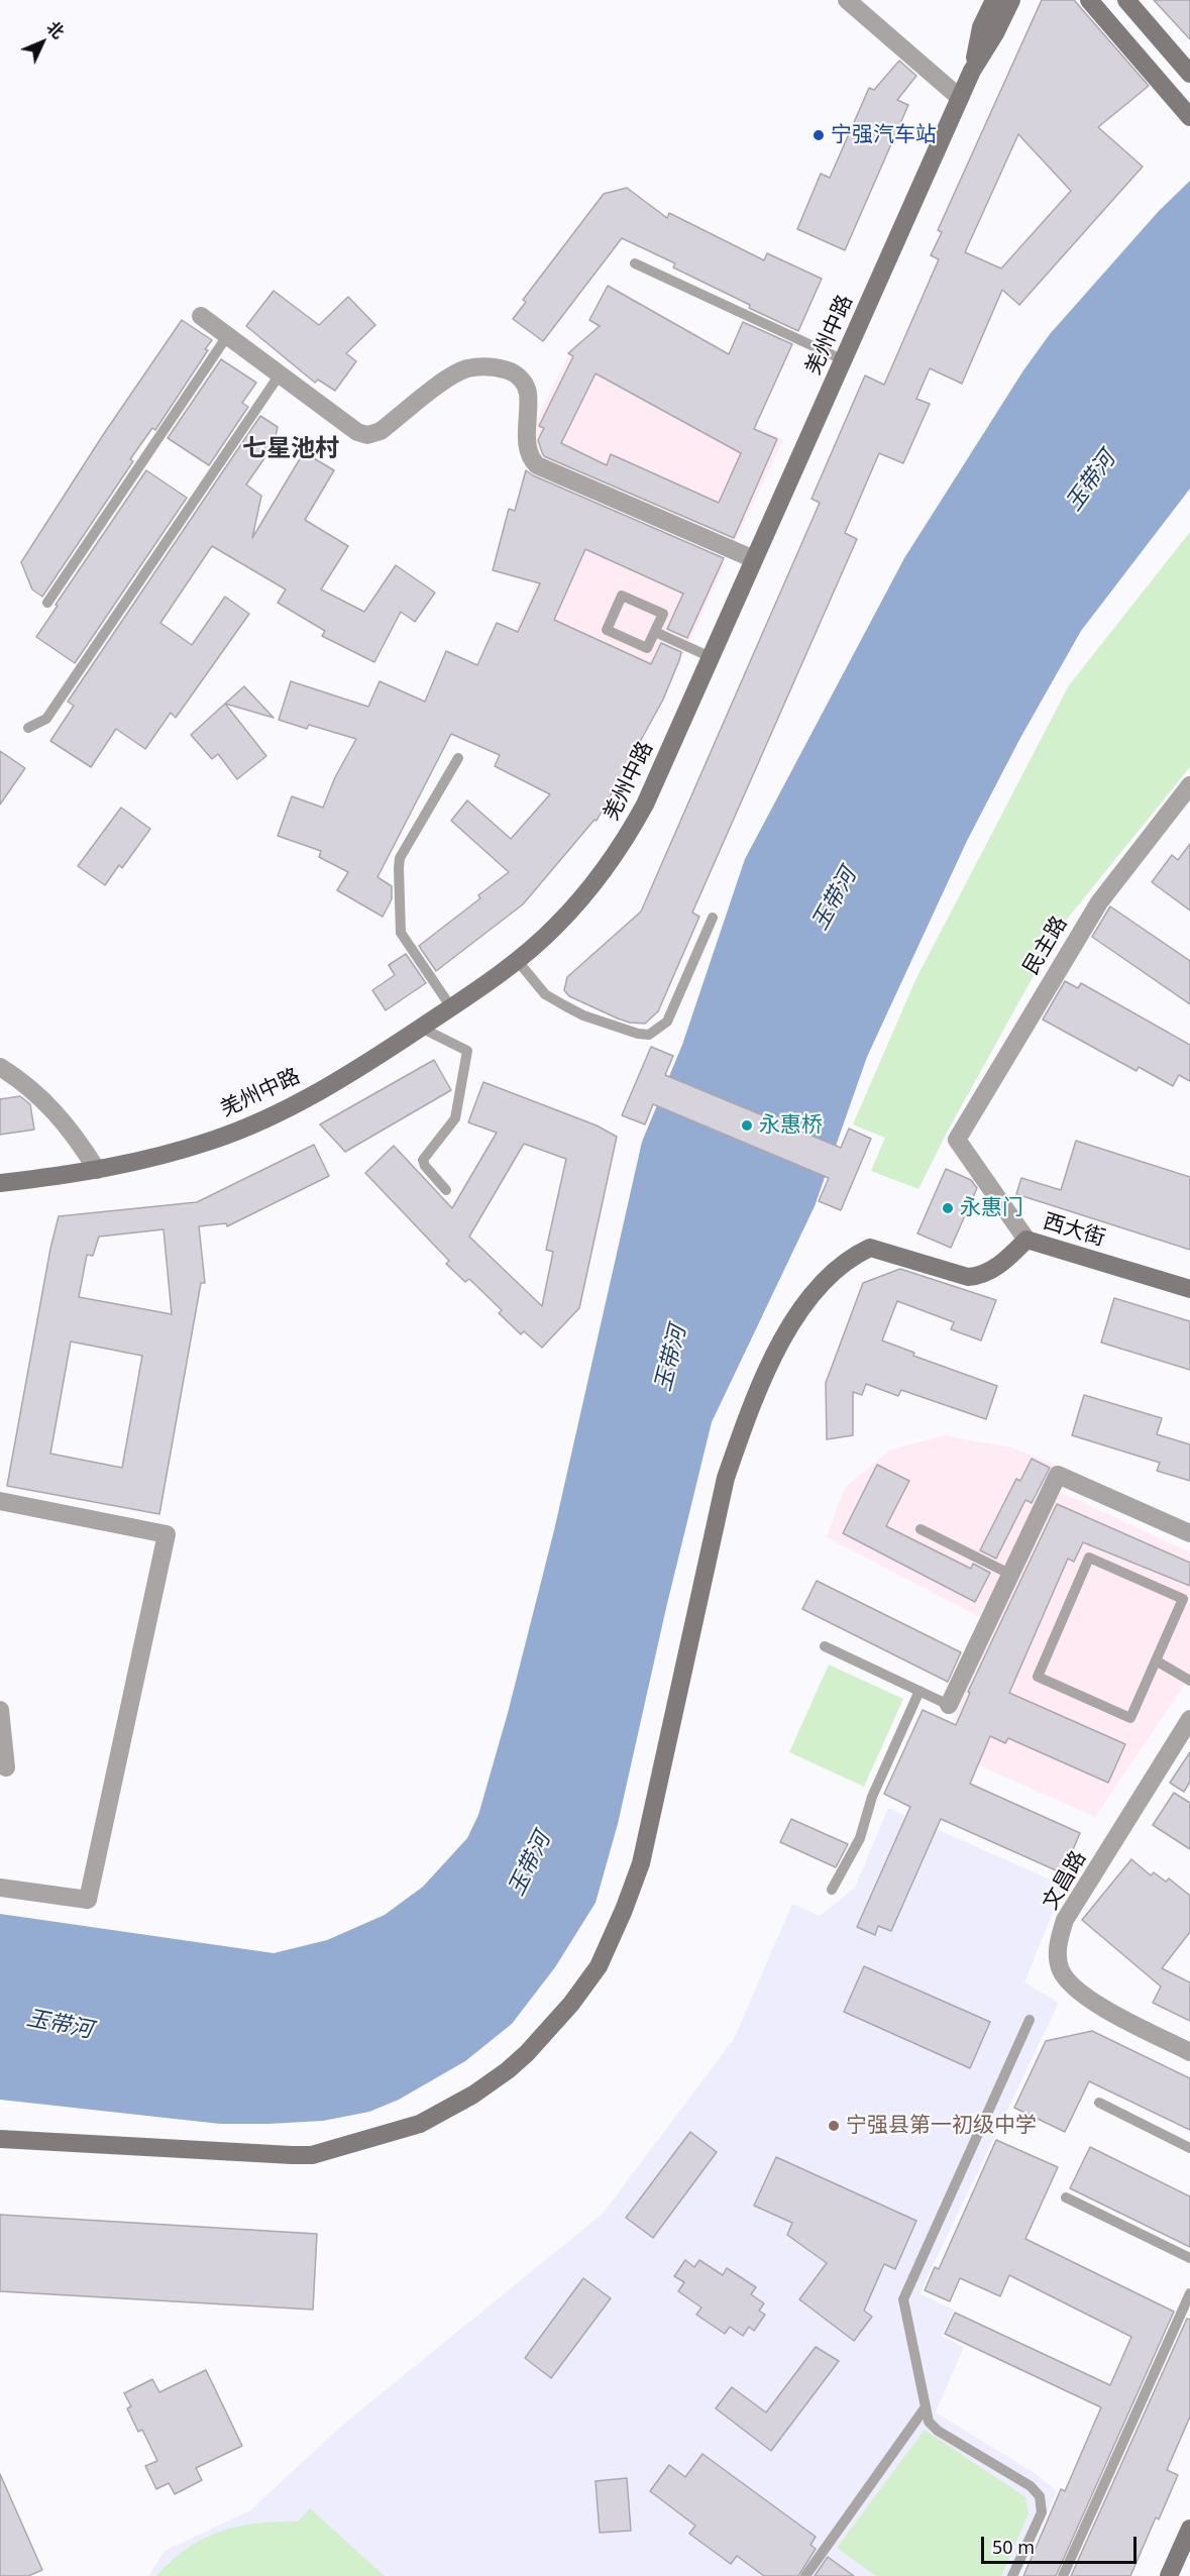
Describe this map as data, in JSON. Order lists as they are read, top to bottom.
{
  "streets": {
    "street": [
      "羌州中路",
      "民主路",
      "西大街",
      "文昌路"
    ]
  },
  "crossings": [
    ["民主路", "西大街"]
  ],
  "districts": ["七星池村"],
  "water": ["玉带河"],
  "places": [
    "宁强汽车站",
    "永惠桥",
    "永惠门",
    "宁强县第一初级中学"
  ],
  "scale_bar": "50 m",
  "north": "top right"
}
